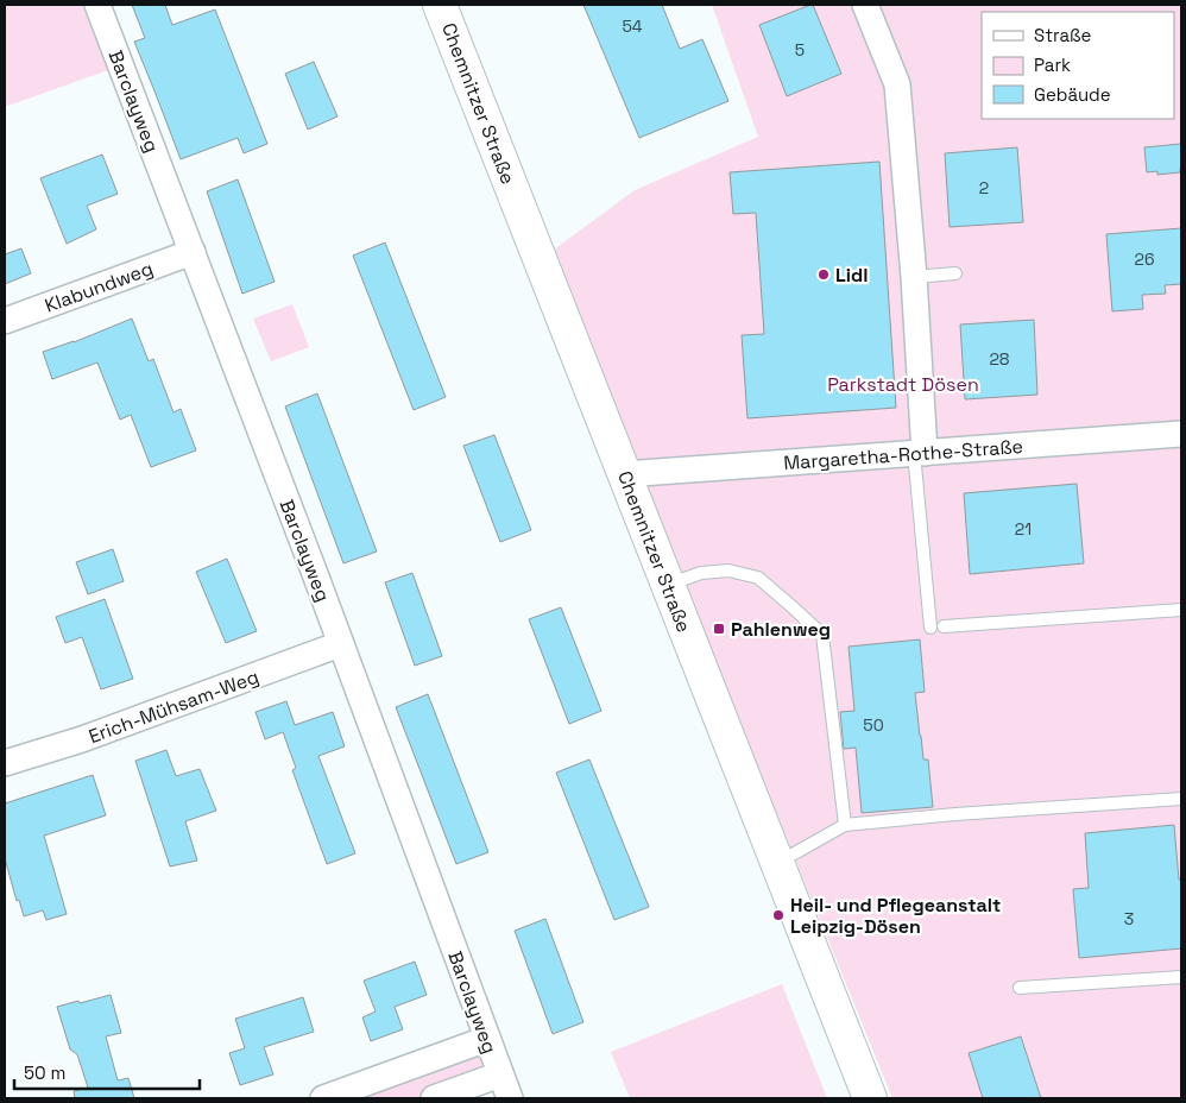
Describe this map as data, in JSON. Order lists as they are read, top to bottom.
{
  "streets": {
    "main road": ["Chemnitzer Straße"],
    "street": [
      "Barclayweg",
      "Klabundweg",
      "Margaretha-Rothe-Straße",
      "Erich-Mühsam-Weg"
    ]
  },
  "crossings": [
    ["Barclayweg", "Klabundweg"],
    ["Barclayweg", "Erich-Mühsam-Weg"],
    ["Chemnitzer Straße", "Margaretha-Rothe-Straße"]
  ],
  "parks": ["Parkstadt Dösen"],
  "places": {
    "other": ["Lidl", "Heil- und Pflegeanstalt Leipzig-Dösen"],
    "transit": ["Pahlenweg"]
  },
  "house_numbers": [
    "54",
    "5",
    "2",
    "26",
    "28",
    "21",
    "50",
    "3"
  ],
  "legend": ["Straße", "Park", "Gebäude"],
  "scale_bar": "50 m"
}
